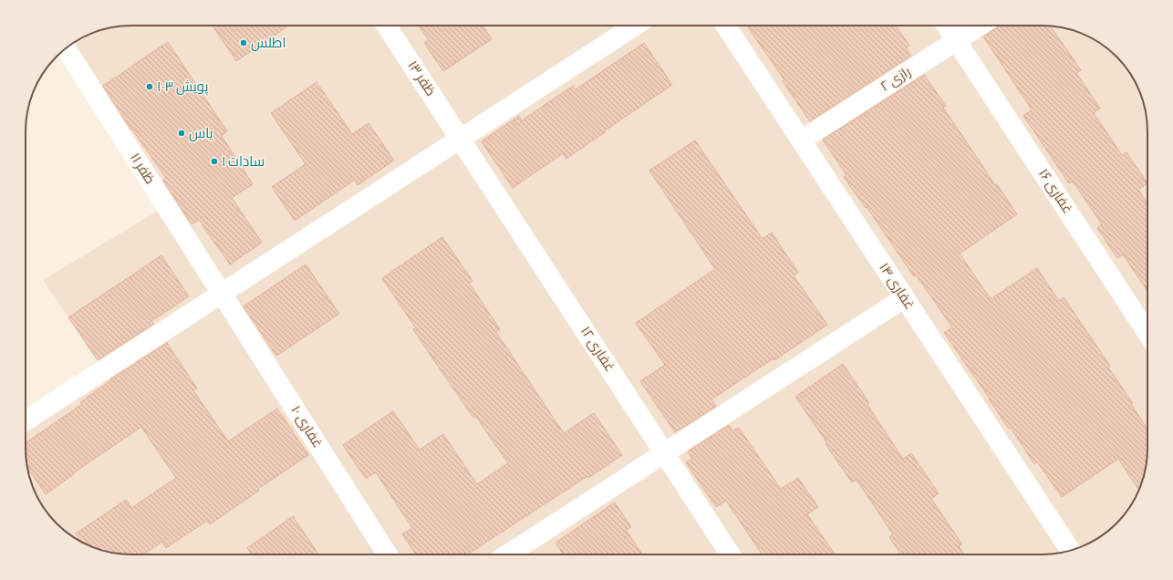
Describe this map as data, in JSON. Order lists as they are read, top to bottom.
{
  "streets": {
    "street": [
      "ظفر ۱۳",
      "رازی ۲",
      "ظفر ۱۱",
      "غفاری ۱۶",
      "غفاری ۱۴",
      "غفاری ۱۲",
      "غفاری ۱۰"
    ]
  },
  "crossings": [
    ["ظفر ۱۳", "غفاری ۱۲"],
    ["رازی ۲", "غفاری ۱۶"],
    ["رازی ۲", "غفاری ۱۴"],
    ["ظفر ۱۱", "غفاری ۱۰"]
  ],
  "places": [
    "اطلس",
    "پویش ۱۰۳",
    "یاس",
    "سادات ۱"
  ]
}
